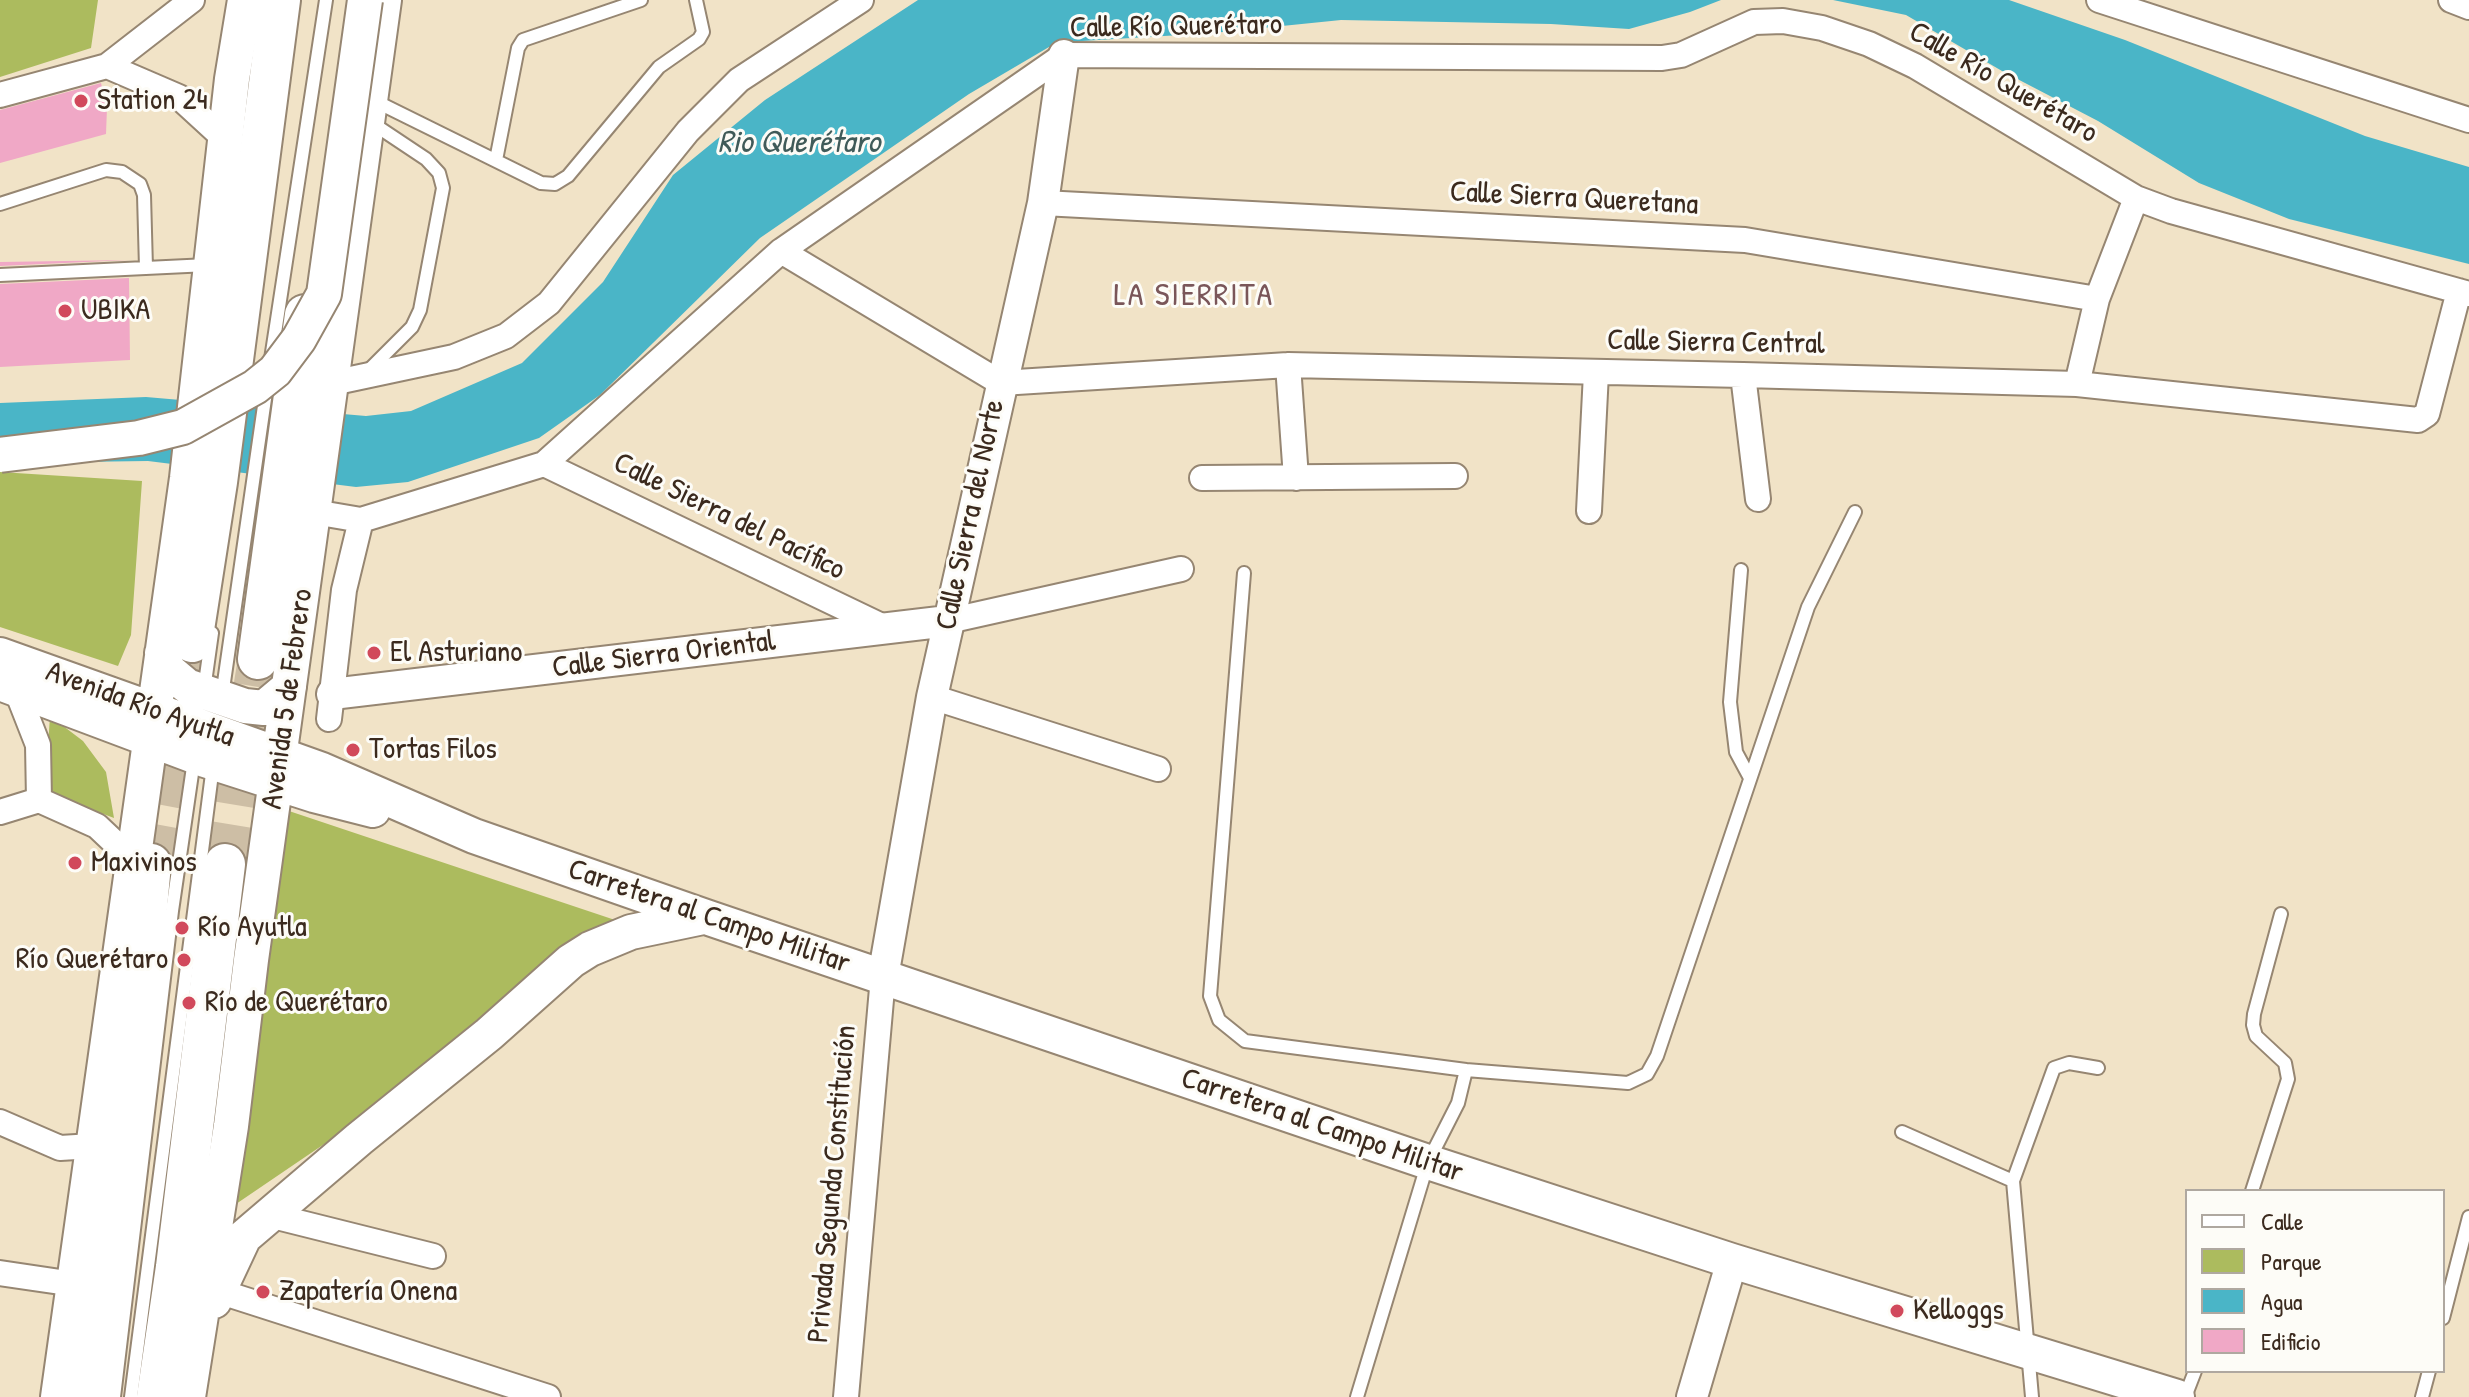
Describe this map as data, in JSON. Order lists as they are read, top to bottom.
{
  "streets": {
    "highway": ["Avenida 5 de Febrero"],
    "main road": ["Avenida Río Ayutla", "Carretera al Campo Militar"],
    "street": [
      "Calle Río Querétaro",
      "Calle Sierra Queretana",
      "Calle Sierra Central",
      "Calle Sierra del Norte",
      "Calle Sierra del Pacífico",
      "Calle Sierra Oriental",
      "Privada Segunda Constitución"
    ]
  },
  "crossings": [
    ["Calle Río Querétaro", "Calle Sierra Central"],
    ["Calle Río Querétaro", "Calle Sierra del Norte"],
    ["Calle Río Querétaro", "Calle Sierra del Pacífico"],
    ["Calle Río Querétaro", "Avenida 5 de Febrero"],
    ["Calle Sierra Queretana", "Calle Sierra del Norte"],
    ["Calle Sierra Central", "Calle Sierra del Norte"],
    ["Calle Sierra del Norte", "Calle Sierra Oriental"],
    ["Calle Sierra del Norte", "Carretera al Campo Militar"],
    ["Calle Sierra del Norte", "Privada Segunda Constitución"],
    ["Calle Sierra del Pacífico", "Calle Sierra Oriental"],
    ["Avenida 5 de Febrero", "Avenida Río Ayutla"],
    ["Avenida 5 de Febrero", "Carretera al Campo Militar"],
    ["Avenida Río Ayutla", "Carretera al Campo Militar"],
    ["Carretera al Campo Militar", "Privada Segunda Constitución"]
  ],
  "districts": ["LA SIERRITA"],
  "water": ["Rio Querétaro"],
  "places": [
    "Station 24",
    "UBIKA",
    "El Asturiano",
    "Tortas Filos",
    "Maxivinos",
    "Río Ayutla",
    "Río Querétaro",
    "Río de Querétaro",
    "Zapatería Onena",
    "Kelloggs"
  ],
  "legend": [
    "Calle",
    "Parque",
    "Agua",
    "Edificio"
  ]
}
